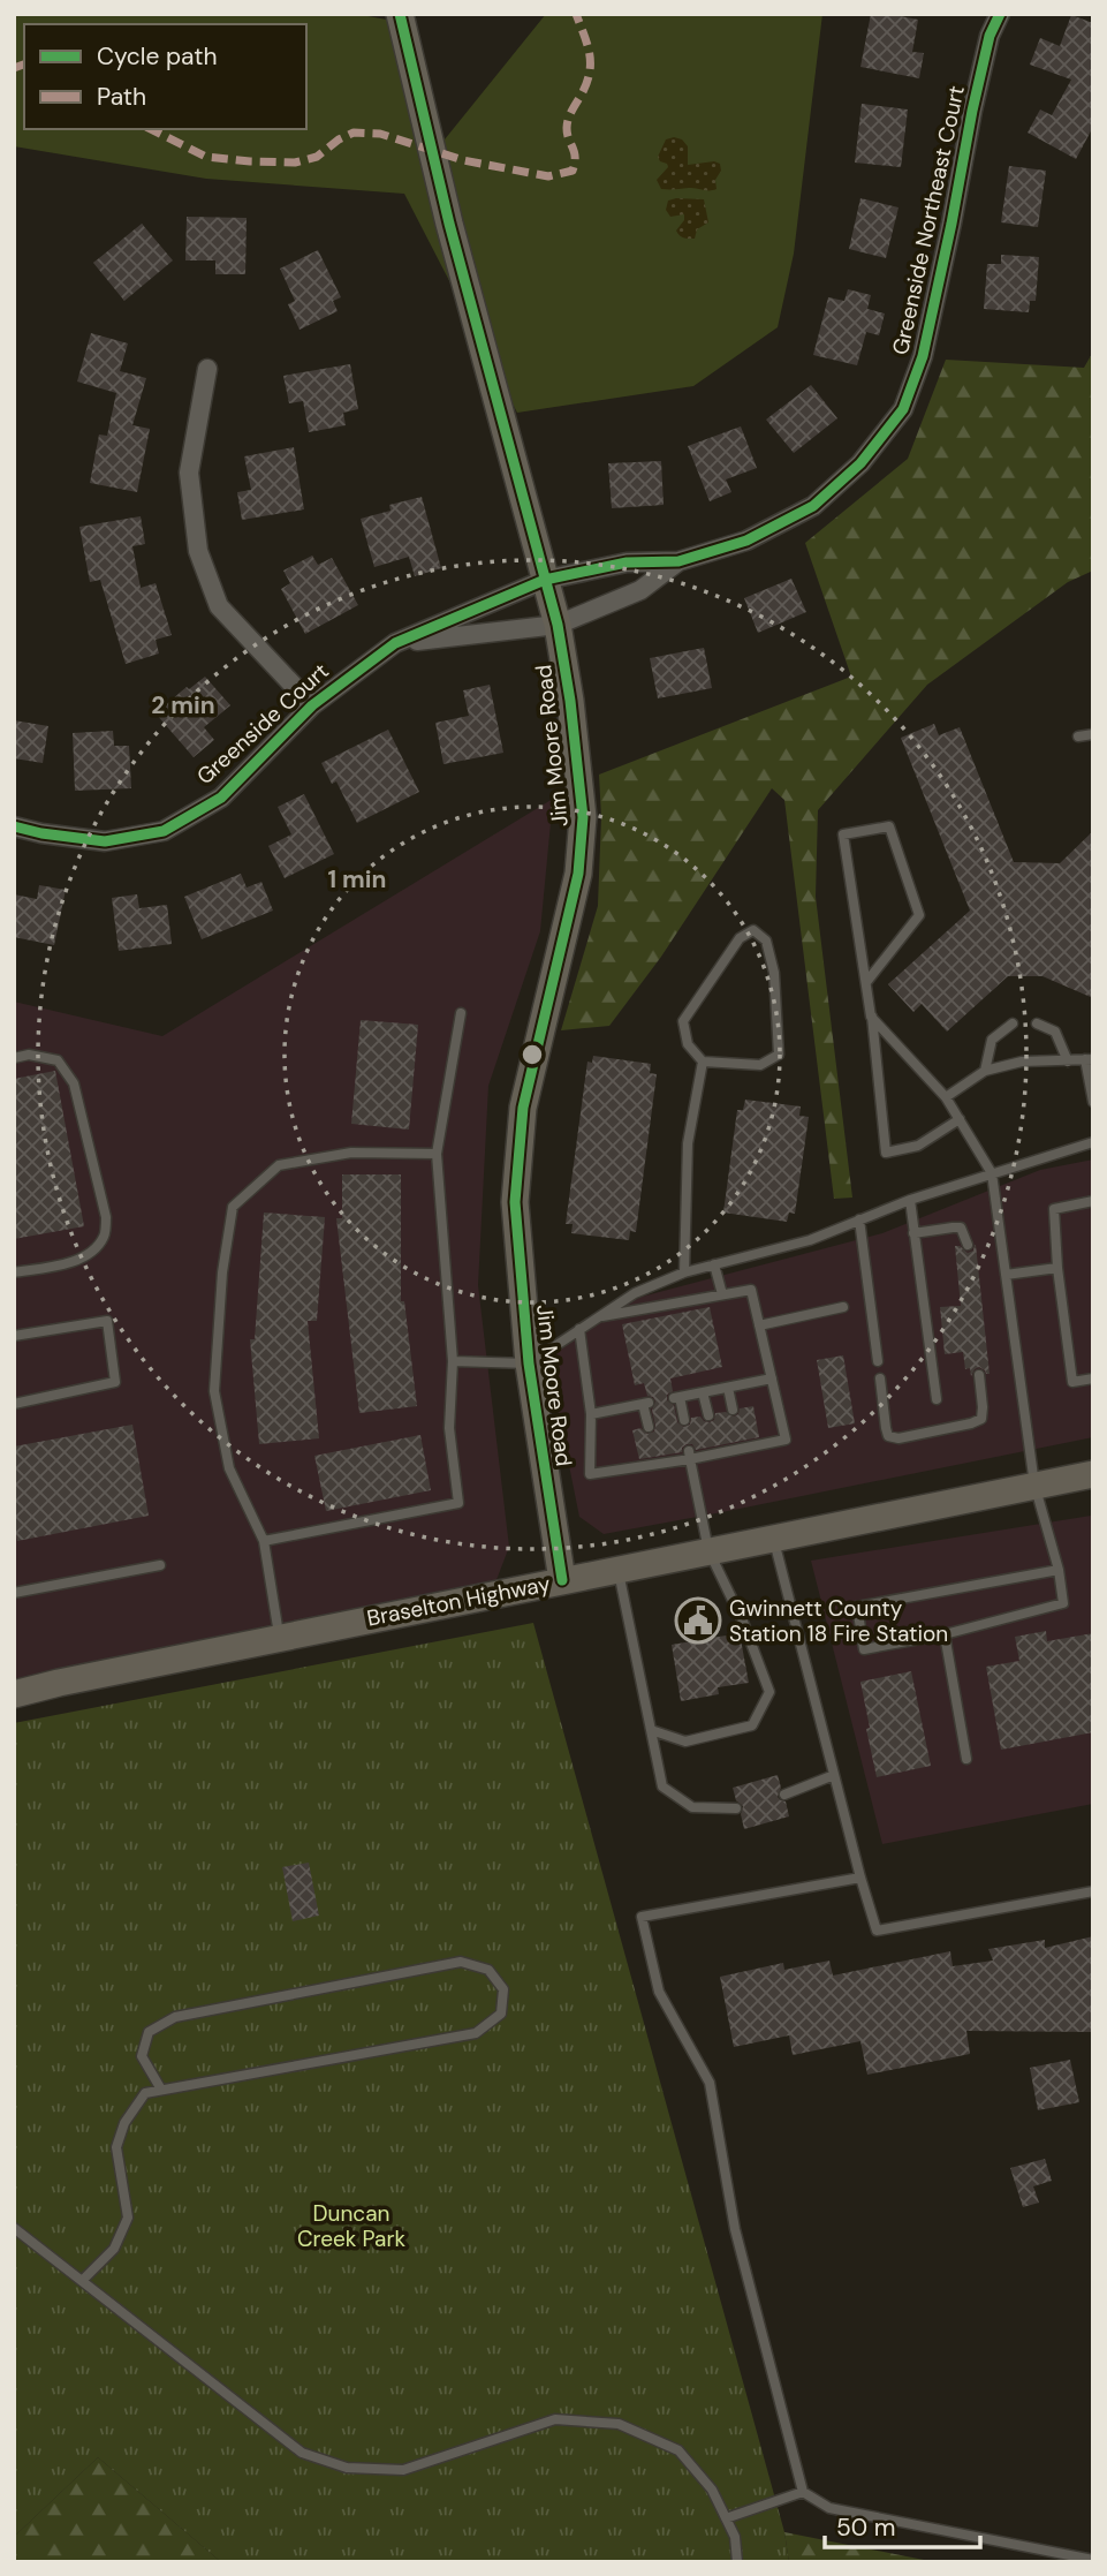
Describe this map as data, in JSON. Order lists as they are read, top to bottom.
{
  "streets": {
    "street": [
      "Greenside Northeast Court",
      "Greenside Court",
      "Jim Moore Road",
      "Braselton Highway"
    ]
  },
  "crossings": [
    ["Greenside Northeast Court", "Greenside Court"],
    ["Greenside Northeast Court", "Jim Moore Road"],
    ["Greenside Court", "Jim Moore Road"],
    ["Jim Moore Road", "Braselton Highway"]
  ],
  "parks": ["Duncan Creek Park"],
  "places": {
    "public building": ["Gwinnett County Station 18 Fire Station"]
  },
  "legend": ["Cycle path", "Path"],
  "scale_bar": "50 m",
  "rings": ["2 min", "1 min"]
}
